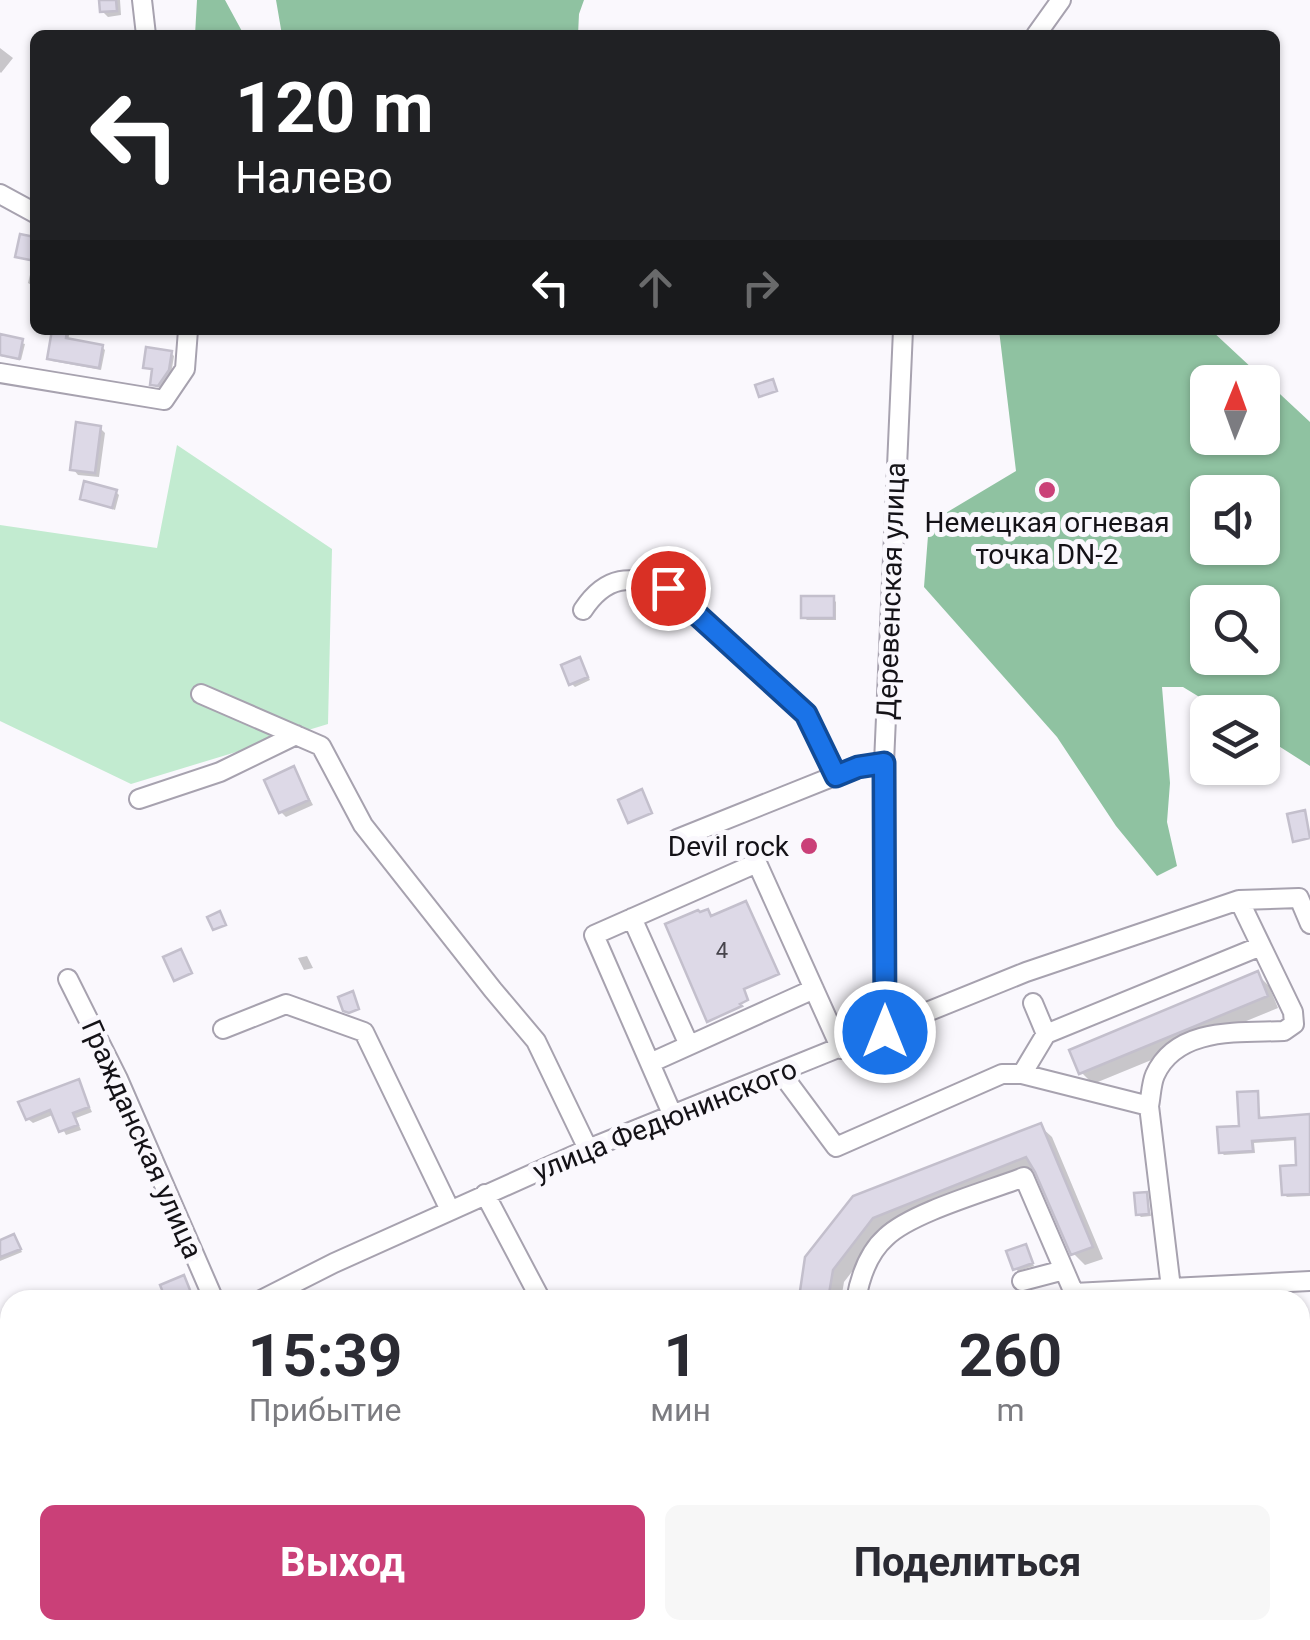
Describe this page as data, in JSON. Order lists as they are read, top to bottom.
{
  "streets": {
    "street": ["Деревенская улица", "улица Федюнинского", "Гражданская улица"]
  },
  "crossings": [
    ["Деревенская улица", "улица Федюнинского"]
  ],
  "places": ["Немецкая огневая точка DN-2", "Devil rock"],
  "house_numbers": ["4"],
  "north": "top",
  "page": {
    "turn": ["120 m", "Налево"],
    "eta": [
      "15:39",
      "Прибытие",
      "1",
      "мин",
      "260",
      "m"
    ],
    "buttons": ["Выход", "Поделиться"]
  }
}
